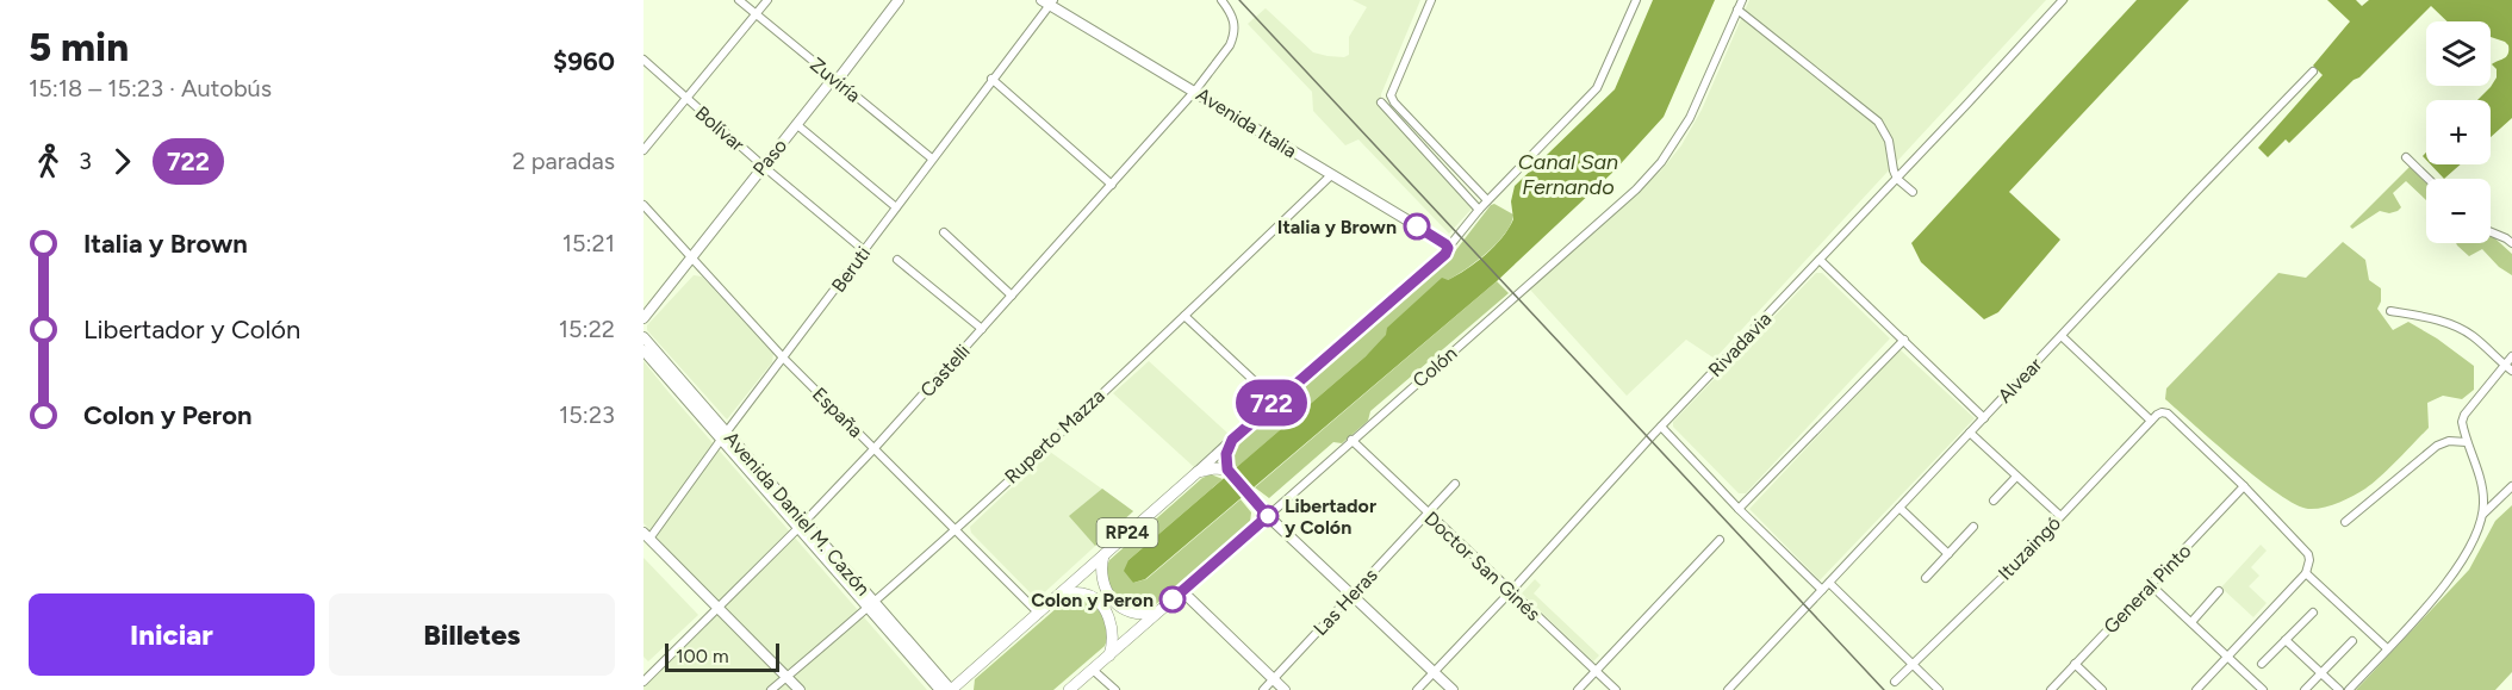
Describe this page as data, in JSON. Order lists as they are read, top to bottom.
{
  "streets": {
    "main road": ["Colón", "RP24"],
    "street": [
      "Zuviría",
      "Avenida Italia",
      "Bolívar",
      "Paso",
      "Beruti",
      "Rivadavia",
      "Castelli",
      "Alvear",
      "España",
      "Ruperto Mazza",
      "Avenida Daniel M. Cazón",
      "Ituzaingó",
      "Doctor San Ginés",
      "General Pinto",
      "Las Heras"
    ]
  },
  "crossings": [
    ["Zuviría", "Paso"],
    ["Zuviría", "Beruti"],
    ["Avenida Italia", "Beruti"],
    ["Avenida Italia", "Castelli"],
    ["Avenida Italia", "Ruperto Mazza"],
    ["Bolívar", "Paso"],
    ["Bolívar", "Beruti"],
    ["Paso", "España"],
    ["Beruti", "España"],
    ["Beruti", "Avenida Daniel M. Cazón"],
    ["Rivadavia", "Doctor San Ginés"],
    ["Colón", "RP24"],
    ["Colón", "Doctor San Ginés"],
    ["Castelli", "España"],
    ["Castelli", "Avenida Daniel M. Cazón"],
    ["España", "Ruperto Mazza"],
    ["España", "RP24"],
    ["Ruperto Mazza", "Avenida Daniel M. Cazón"],
    ["Avenida Daniel M. Cazón", "RP24"],
    ["Ituzaingó", "General Pinto"],
    ["Doctor San Ginés", "Las Heras"]
  ],
  "water": ["Canal San Fernando"],
  "places": ["Italia y Brown", "Libertador y Colón", "Colon y Peron"],
  "lines": ["bus line 722"],
  "scale_bar": "100 m",
  "page": {
    "heading": ["5 min", "15:18 – 15:23 · Autobús", "$960"],
    "on_map": "722",
    "map_buttons": ["+", "−"],
    "legs": ["3", "722", "2 paradas"],
    "list": [
      {
        "name": "Italia y Brown",
        "value": "15:21"
      },
      {
        "name": "Libertador y Colón",
        "value": "15:22"
      },
      {
        "name": "Colon y Peron",
        "value": "15:23"
      }
    ],
    "buttons": ["Iniciar", "Billetes"],
    "scale": "100 m"
  }
}
